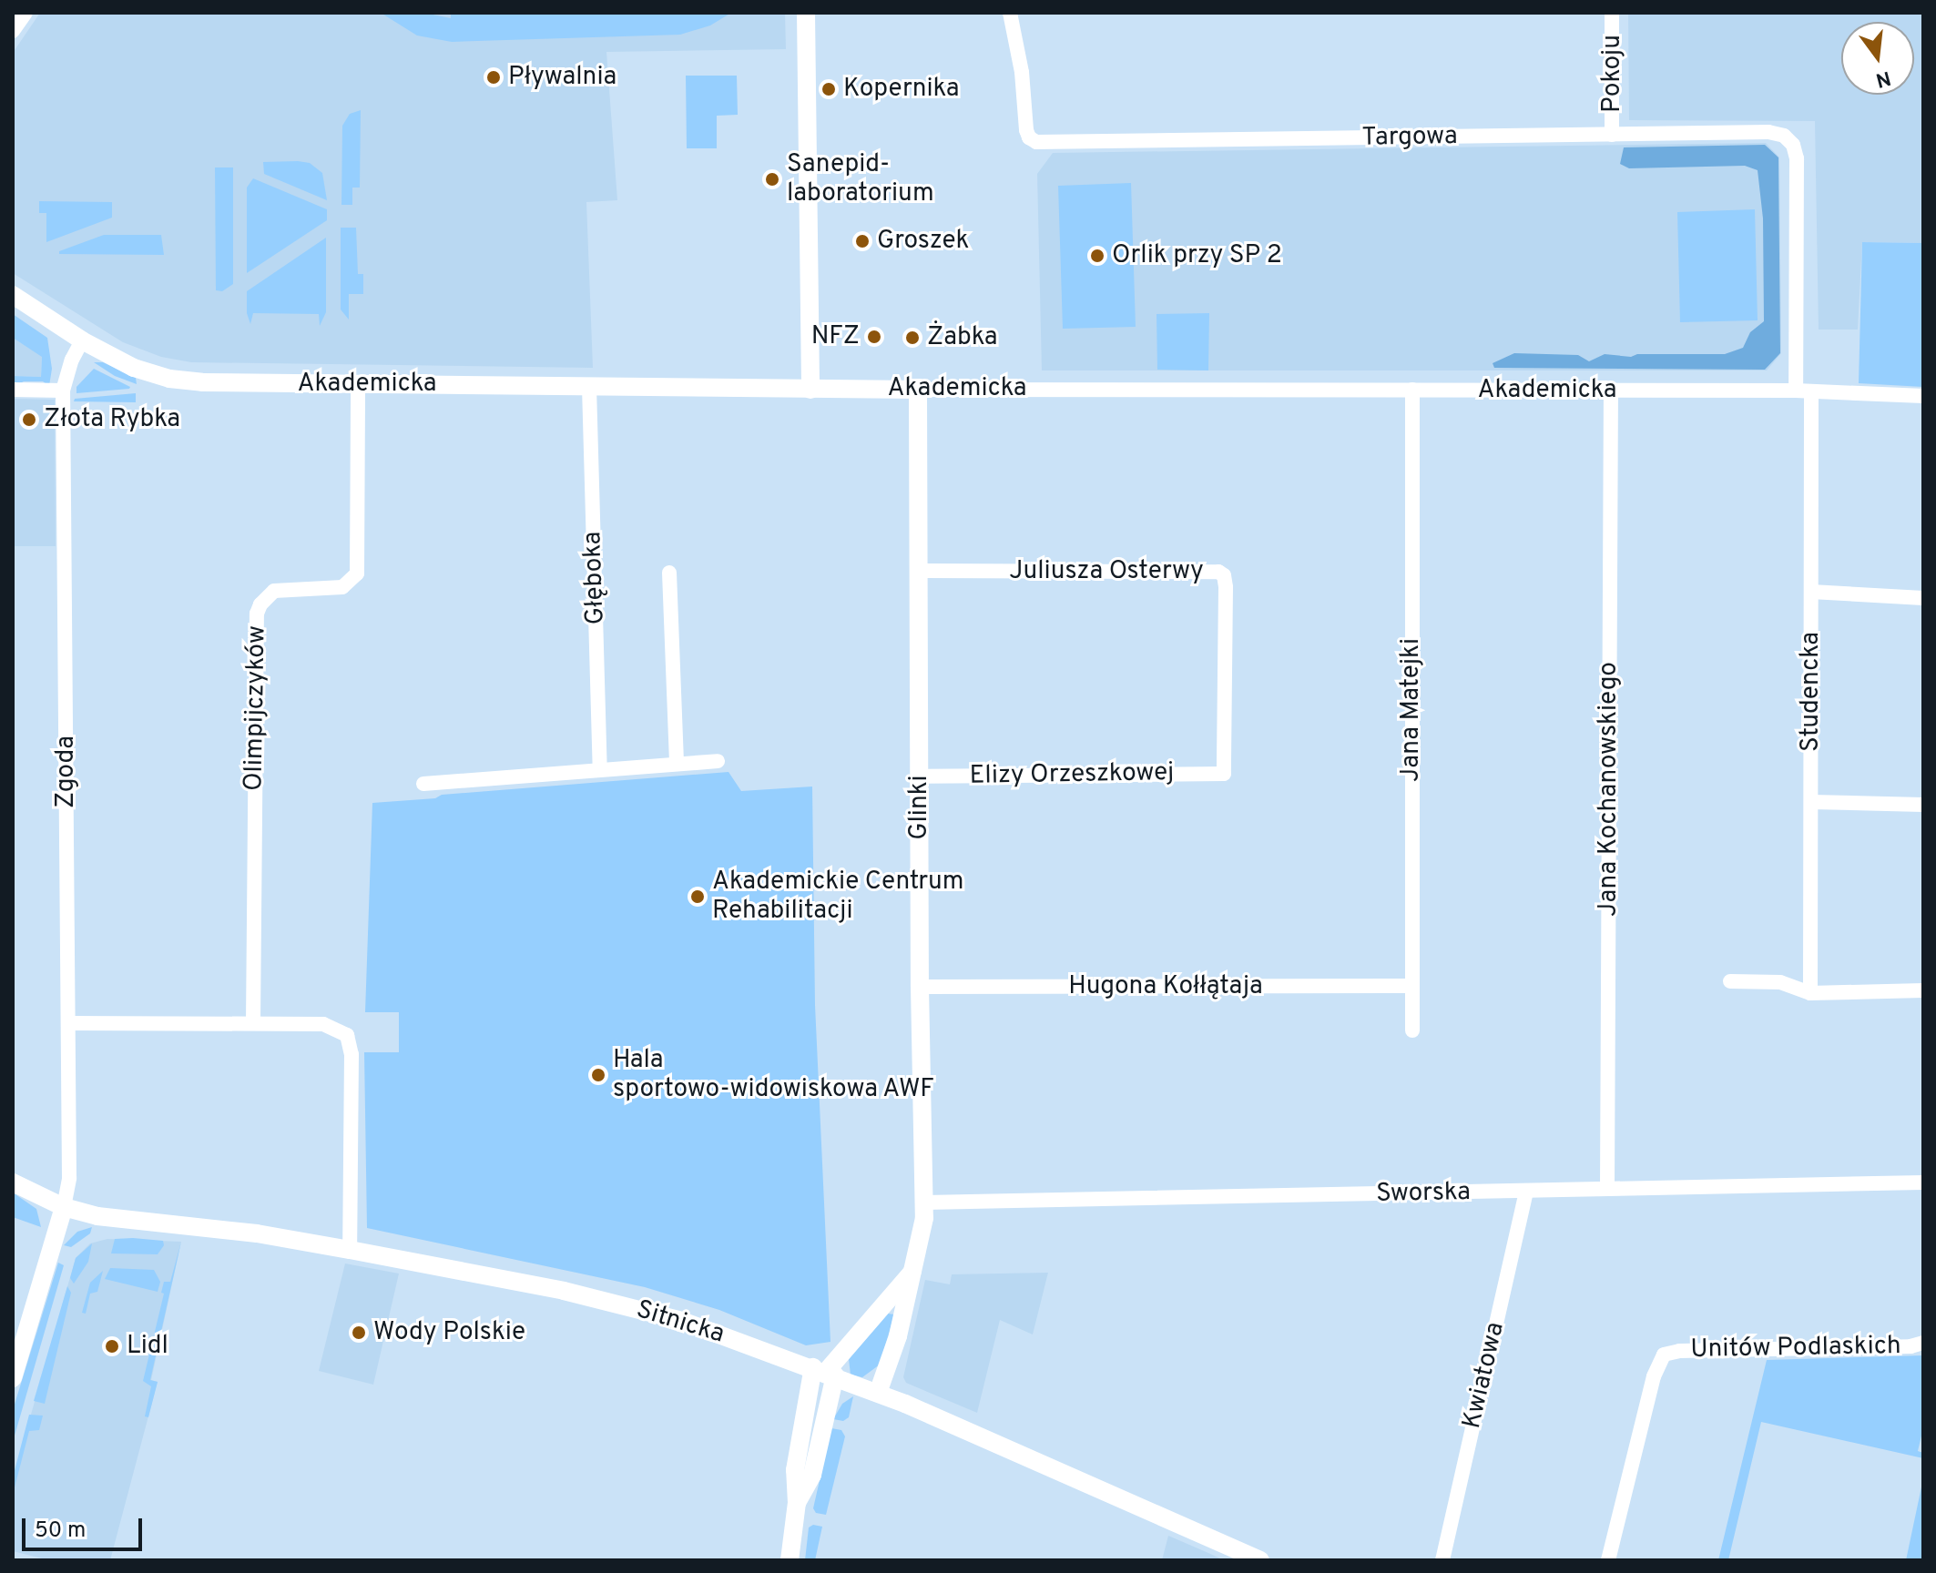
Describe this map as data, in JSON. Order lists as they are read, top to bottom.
{
  "streets": {
    "street": [
      "Pokoju",
      "Targowa",
      "Akademicka",
      "Juliusza Osterwy",
      "Głęboka",
      "Studencka",
      "Olimpijczyków",
      "Jana Matejki",
      "Zgoda",
      "Elizy Orzeszkowej",
      "Jana Kochanowskiego",
      "Glinki",
      "Hugona Kołłątaja",
      "Sworska",
      "Sitnicka",
      "Unitów Podlaskich",
      "Kwiatowa"
    ]
  },
  "crossings": [
    ["Pokoju", "Targowa"],
    ["Targowa", "Studencka"],
    ["Akademicka", "Głęboka"],
    ["Akademicka", "Studencka"],
    ["Akademicka", "Olimpijczyków"],
    ["Akademicka", "Jana Matejki"],
    ["Akademicka", "Zgoda"],
    ["Akademicka", "Jana Kochanowskiego"],
    ["Akademicka", "Glinki"],
    ["Juliusza Osterwy", "Elizy Orzeszkowej"],
    ["Juliusza Osterwy", "Glinki"],
    ["Jana Matejki", "Hugona Kołłątaja"],
    ["Zgoda", "Sitnicka"],
    ["Elizy Orzeszkowej", "Glinki"],
    ["Jana Kochanowskiego", "Sworska"],
    ["Glinki", "Hugona Kołłątaja"],
    ["Glinki", "Sworska"],
    ["Glinki", "Sitnicka"],
    ["Sworska", "Kwiatowa"]
  ],
  "places": [
    "Pływalnia",
    "Kopernika",
    "Sanepid- laboratorium",
    "Groszek",
    "Orlik przy SP 2",
    "NFZ",
    "Żabka",
    "Złota Rybka",
    "Akademickie Centrum Rehabilitacji",
    "Hala sportowo-widowiskowa AWF",
    "Wody Polskie",
    "Lidl"
  ],
  "scale_bar": "50 m",
  "north": "bottom"
}
